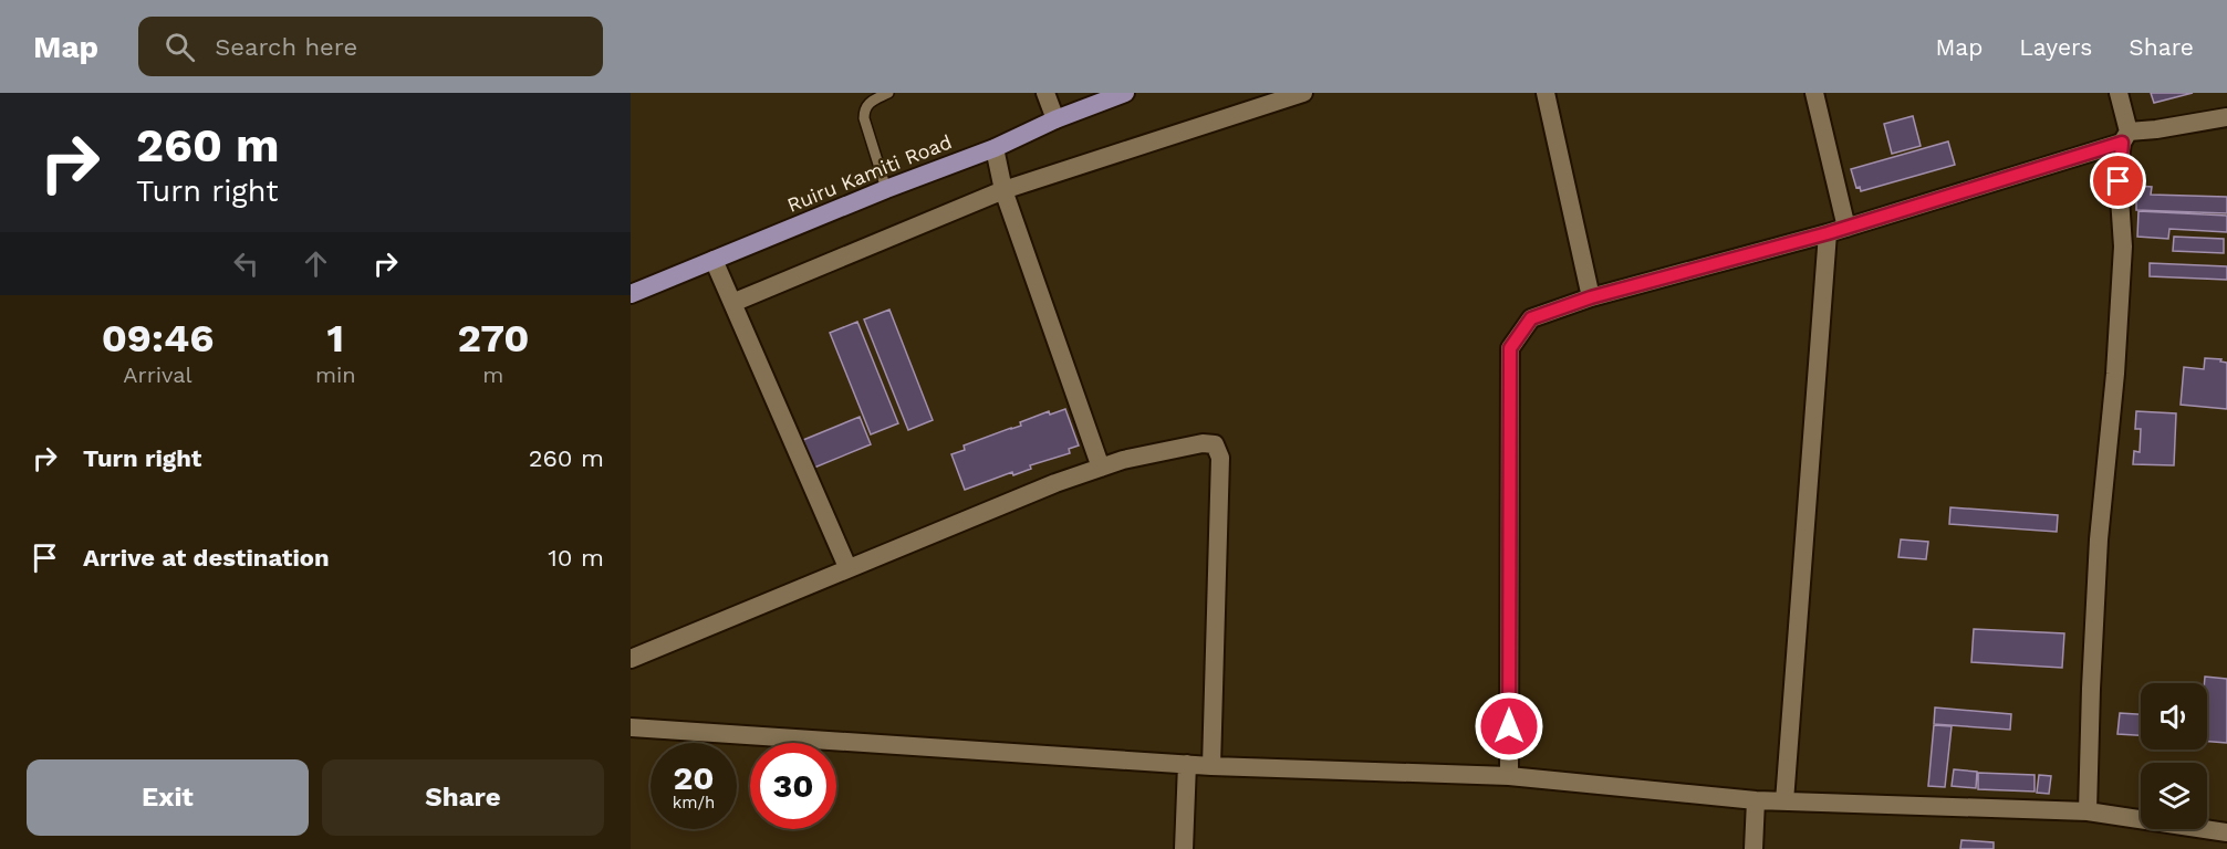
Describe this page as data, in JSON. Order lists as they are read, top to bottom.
{
  "streets": {
    "main road": ["Ruiru Kamiti Road"]
  },
  "page": {
    "header": "Map",
    "search": "Search here",
    "nav": ["Map", "Layers", "Share"],
    "turn": ["260 m", "Turn right"],
    "eta": [
      "09:46",
      "Arrival",
      "1",
      "min",
      "270",
      "m"
    ],
    "list": [
      {
        "name": "Turn right",
        "value": "260 m"
      },
      {
        "name": "Arrive at destination",
        "value": "10 m"
      }
    ],
    "speed": "20 km/h",
    "limit": "30",
    "buttons": ["Exit", "Share"]
  }
}
